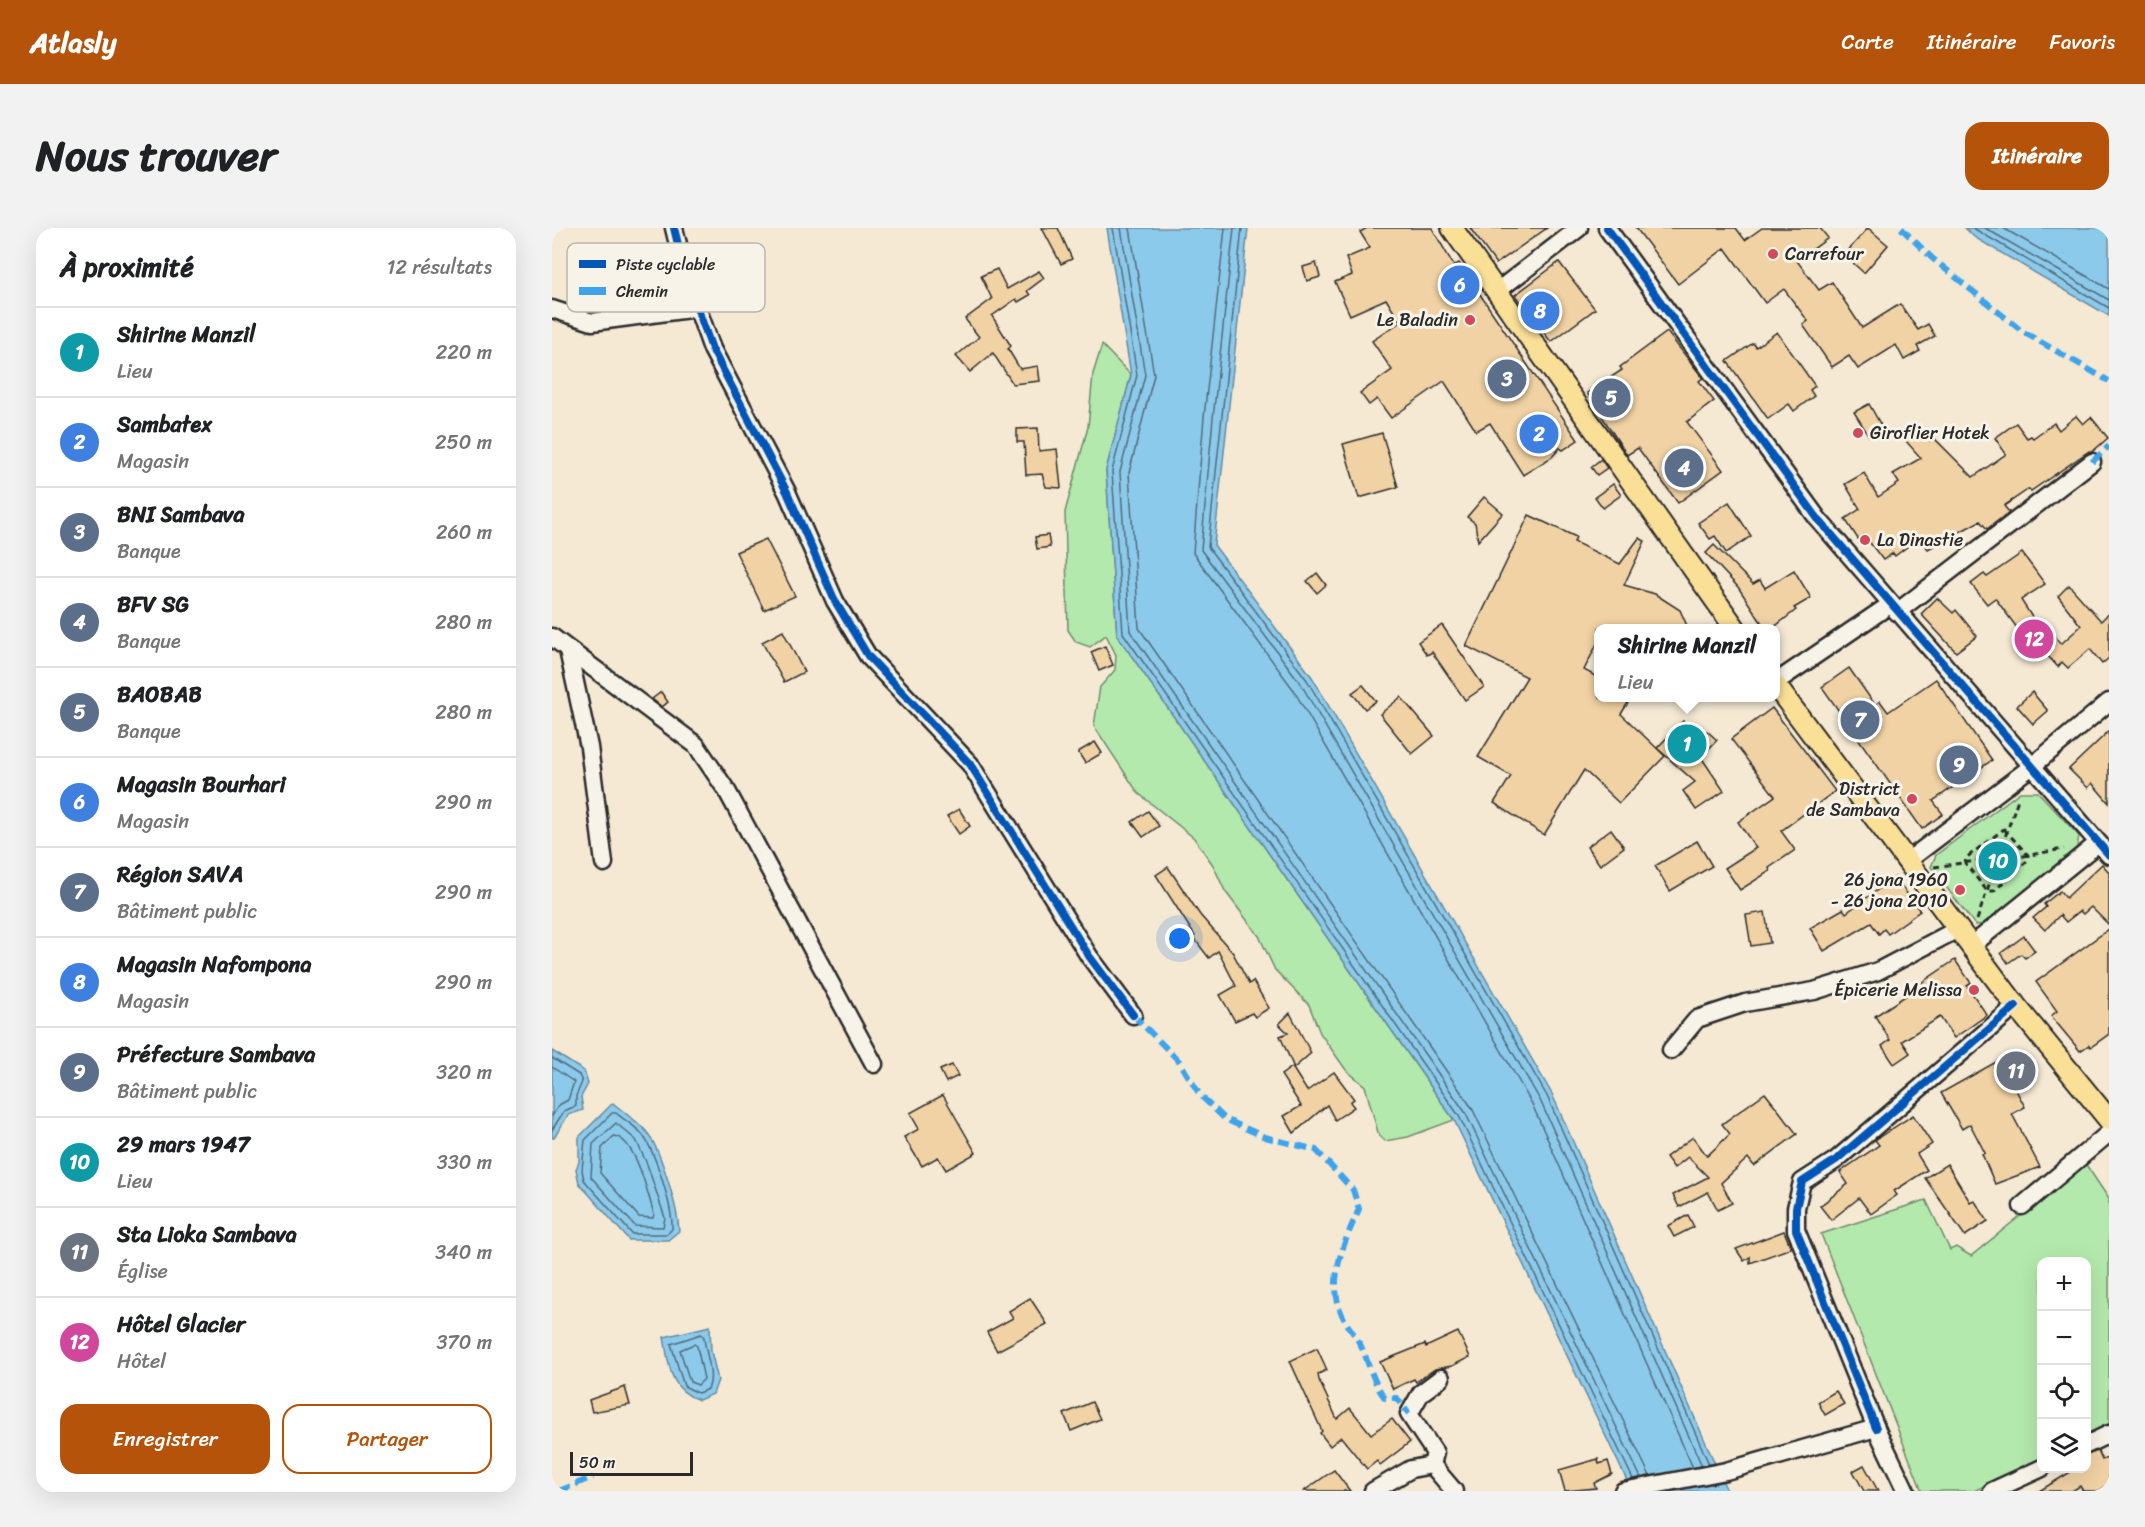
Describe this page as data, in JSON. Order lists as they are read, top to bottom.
{
  "places": [
    "Carrefour",
    "Le Baladin",
    "Giroflier Hotek",
    "La Dinastie",
    "District de Sambava",
    "26 jona 1960 - 26 jona 2010",
    "Épicerie Melissa"
  ],
  "legend": ["Piste cyclable", "Chemin"],
  "scale_bar": "50 m",
  "page": {
    "header": "Atlasly",
    "nav": ["Carte", "Itinéraire", "Favoris"],
    "title": "Nous trouver",
    "buttons": [
      "Itinéraire",
      ["Enregistrer", "Partager"]
    ],
    "heading": ["À proximité", "12 résultats"],
    "pins": [
      "6",
      "8",
      "3",
      "5",
      "2",
      "4",
      "12",
      "7",
      "1",
      "9",
      "10",
      "11"
    ],
    "list": [
      {
        "mark": "1",
        "name": "Shirine Manzil",
        "note": "Lieu",
        "value": "220 m"
      },
      {
        "mark": "2",
        "name": "Sambatex",
        "note": "Magasin",
        "value": "250 m"
      },
      {
        "mark": "3",
        "name": "BNI Sambava",
        "note": "Banque",
        "value": "260 m"
      },
      {
        "mark": "4",
        "name": "BFV SG",
        "note": "Banque",
        "value": "280 m"
      },
      {
        "mark": "5",
        "name": "BAOBAB",
        "note": "Banque",
        "value": "280 m"
      },
      {
        "mark": "6",
        "name": "Magasin Bourhari",
        "note": "Magasin",
        "value": "290 m"
      },
      {
        "mark": "7",
        "name": "Région SAVA",
        "note": "Bâtiment public",
        "value": "290 m"
      },
      {
        "mark": "8",
        "name": "Magasin Nafompona",
        "note": "Magasin",
        "value": "290 m"
      },
      {
        "mark": "9",
        "name": "Préfecture Sambava",
        "note": "Bâtiment public",
        "value": "320 m"
      },
      {
        "mark": "10",
        "name": "29 mars 1947",
        "note": "Lieu",
        "value": "330 m"
      },
      {
        "mark": "11",
        "name": "Sta Lioka Sambava",
        "note": "Église",
        "value": "340 m"
      },
      {
        "mark": "12",
        "name": "Hôtel Glacier",
        "note": "Hôtel",
        "value": "370 m"
      }
    ],
    "popup": ["Shirine Manzil", "Lieu"],
    "map_buttons": ["+", "−"],
    "scale": "50 m"
  }
}
